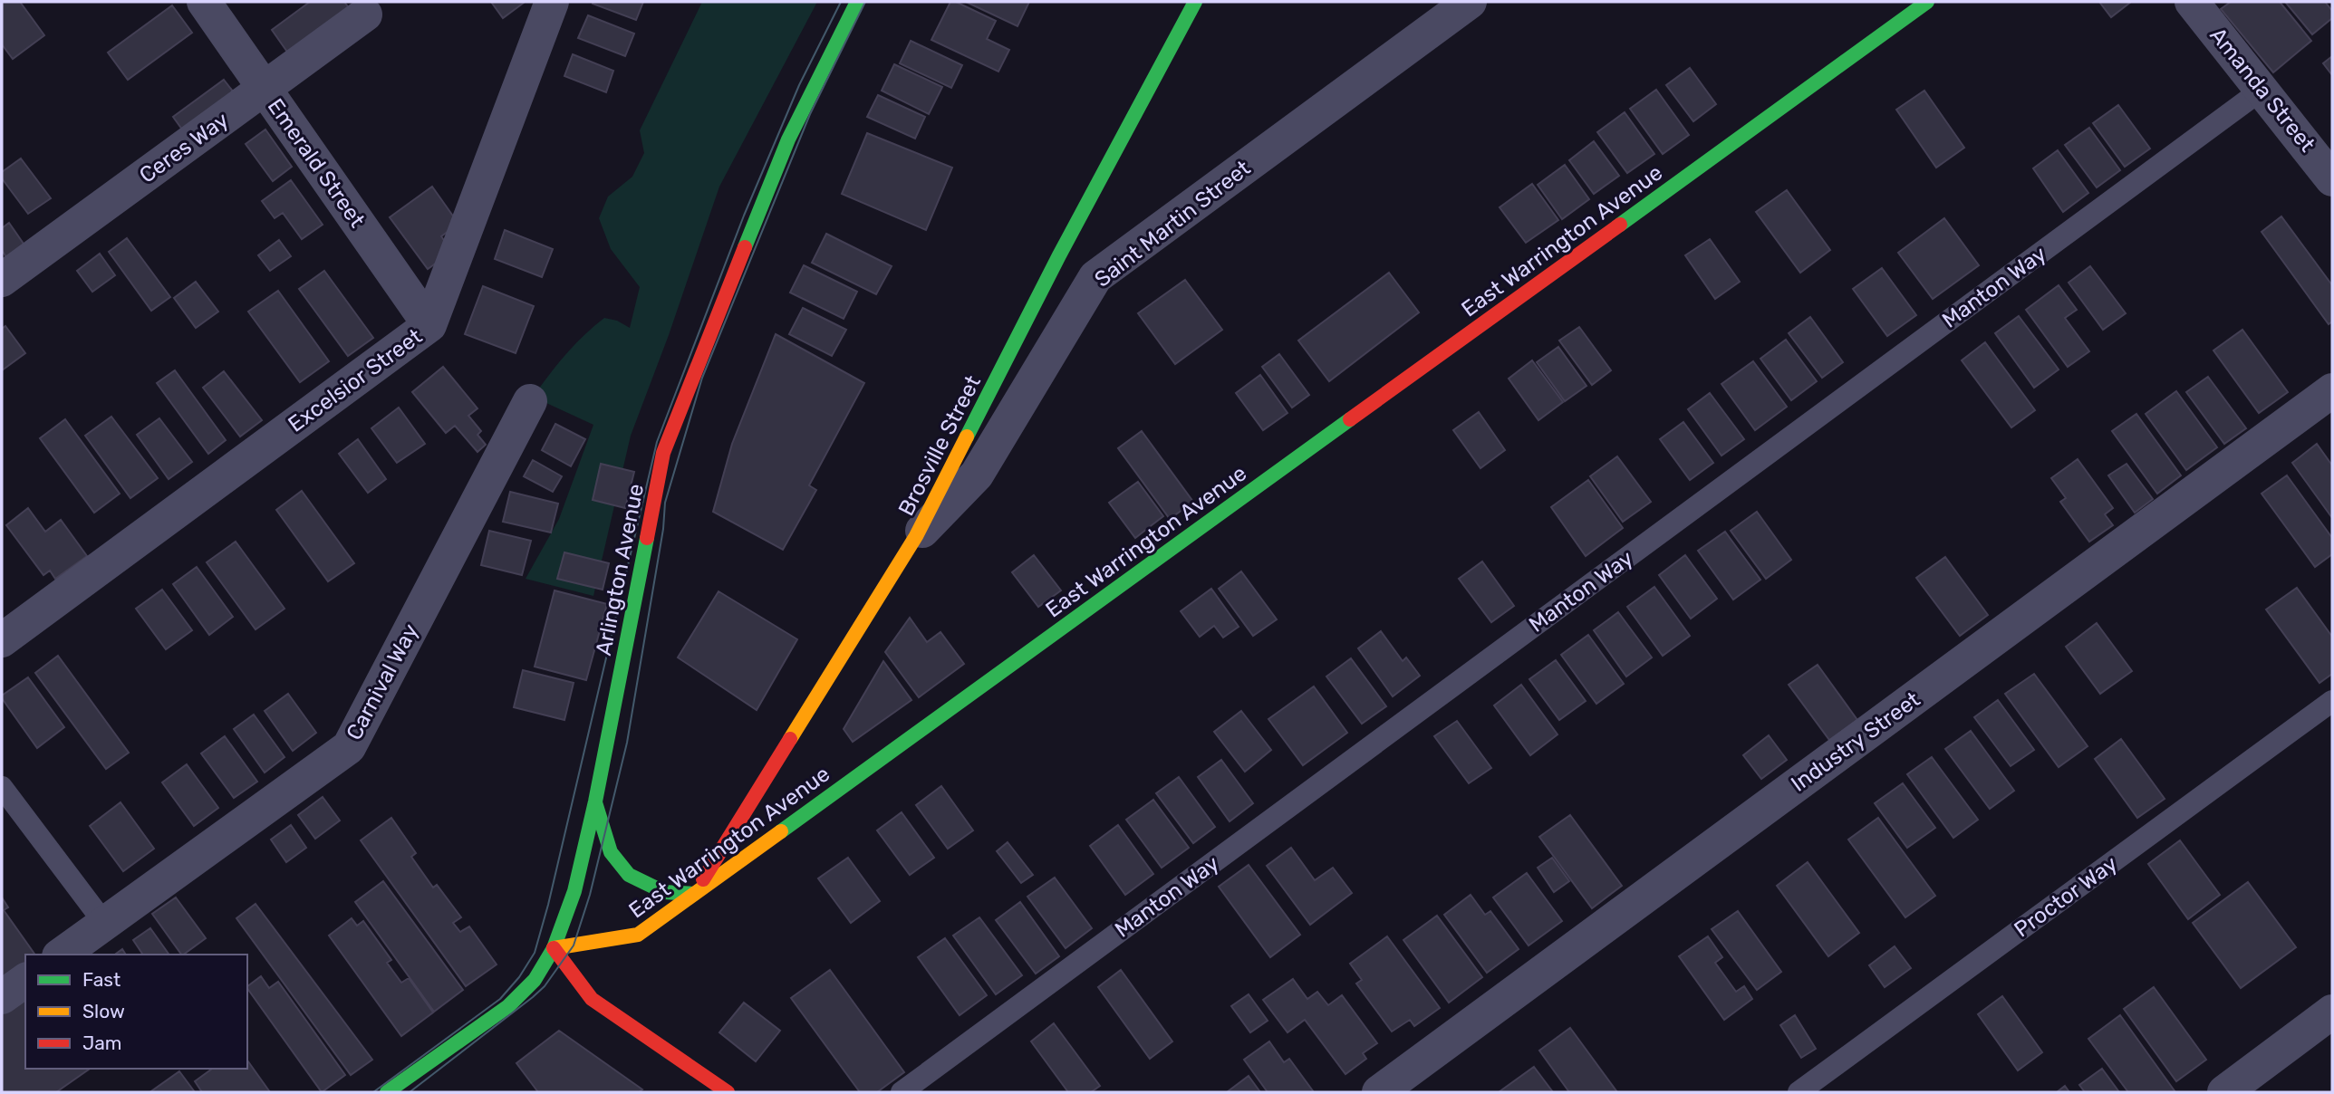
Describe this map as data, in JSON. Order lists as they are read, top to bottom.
{
  "streets": {
    "street": [
      "Amanda Street",
      "Ceres Way",
      "Emerald Street",
      "Saint Martin Street",
      "East Warrington Avenue",
      "Excelsior Street",
      "Brosville Street",
      "Arlington Avenue",
      "Carnival Way",
      "Industry Street"
    ],
    "lane": ["Manton Way", "Proctor Way"]
  },
  "crossings": [
    ["Amanda Street", "Manton Way"],
    ["Ceres Way", "Emerald Street"],
    ["Emerald Street", "Excelsior Street"],
    ["Saint Martin Street", "Brosville Street"],
    ["East Warrington Avenue", "Brosville Street"],
    ["East Warrington Avenue", "Arlington Avenue"]
  ],
  "legend": ["Fast", "Slow", "Jam"]
}
